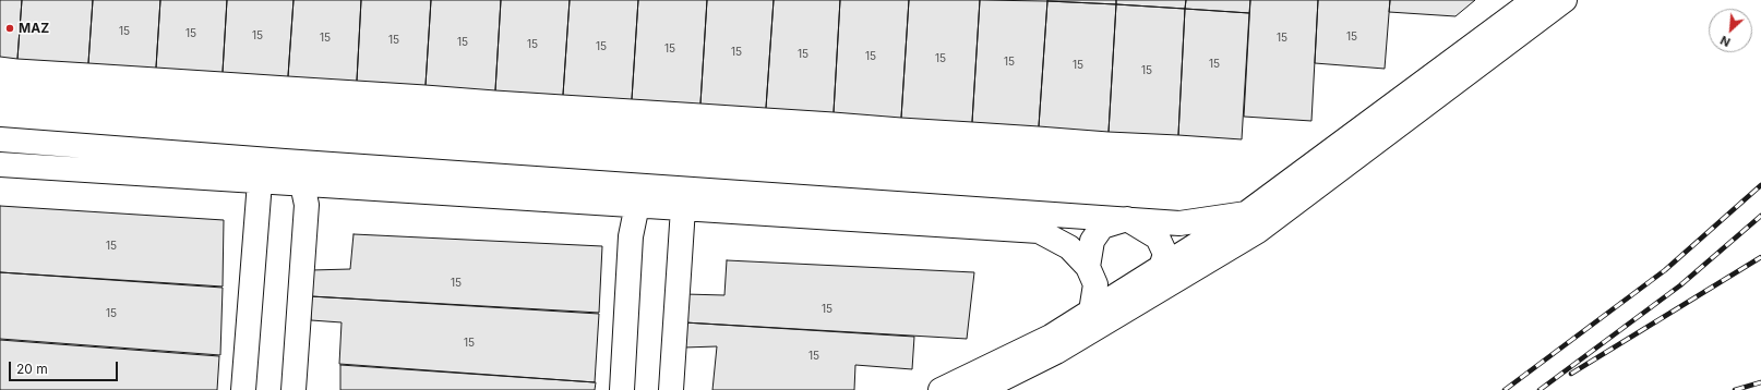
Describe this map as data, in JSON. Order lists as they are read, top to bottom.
{
  "places": ["MAZ"],
  "house_numbers": [
    "15",
    "15",
    "15",
    "15",
    "15",
    "15",
    "15",
    "15",
    "15",
    "15",
    "15",
    "15",
    "15",
    "15",
    "15",
    "15",
    "15",
    "15",
    "15",
    "15",
    "15",
    "15",
    "15",
    "15",
    "15"
  ],
  "scale_bar": "20 m",
  "north": "bottom left"
}
